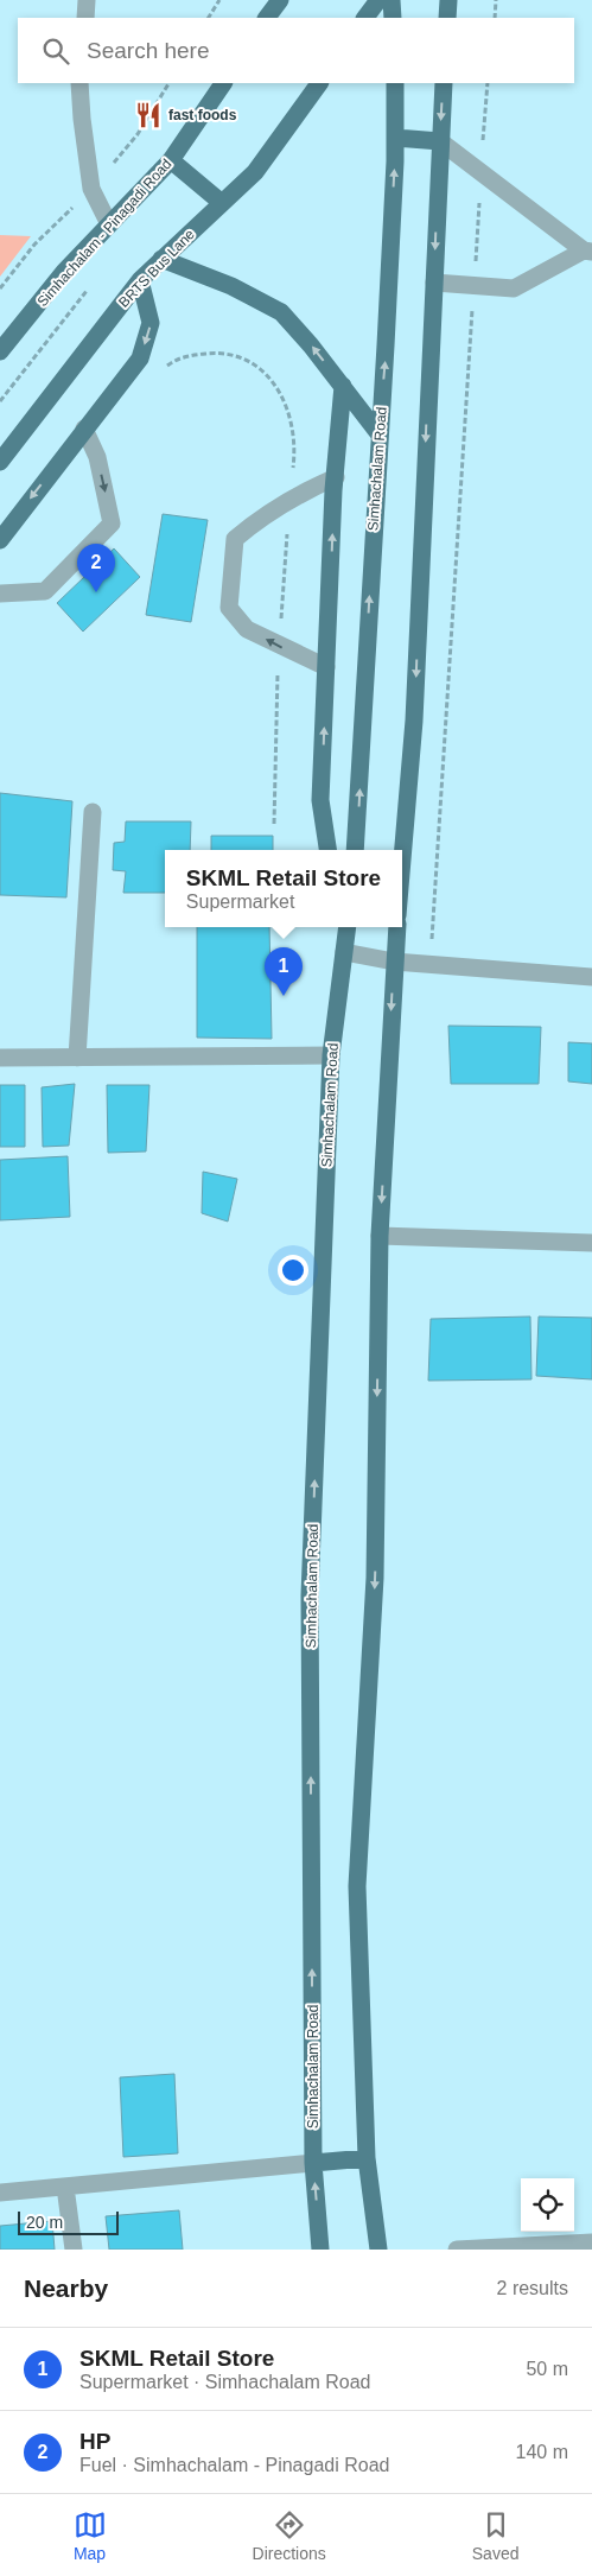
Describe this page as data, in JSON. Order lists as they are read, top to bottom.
{
  "streets": {
    "main road": ["Simhachalam - Pinagadi Road", "BRTS Bus Lane", "Simhachalam Road"]
  },
  "places": {
    "restaurant": ["fast foods"]
  },
  "scale_bar": "20 m",
  "page": {
    "search": "Search here",
    "pins": ["2", "1"],
    "popup": ["SKML Retail Store", "Supermarket"],
    "scale": "20 m",
    "heading": ["Nearby", "2 results"],
    "list": [
      {
        "mark": "1",
        "name": "SKML Retail Store",
        "note": "Supermarket · Simhachalam Road",
        "value": "50 m"
      },
      {
        "mark": "2",
        "name": "HP",
        "note": "Fuel · Simhachalam - Pinagadi Road",
        "value": "140 m"
      }
    ],
    "nav": ["Map", "Directions", "Saved"]
  }
}
